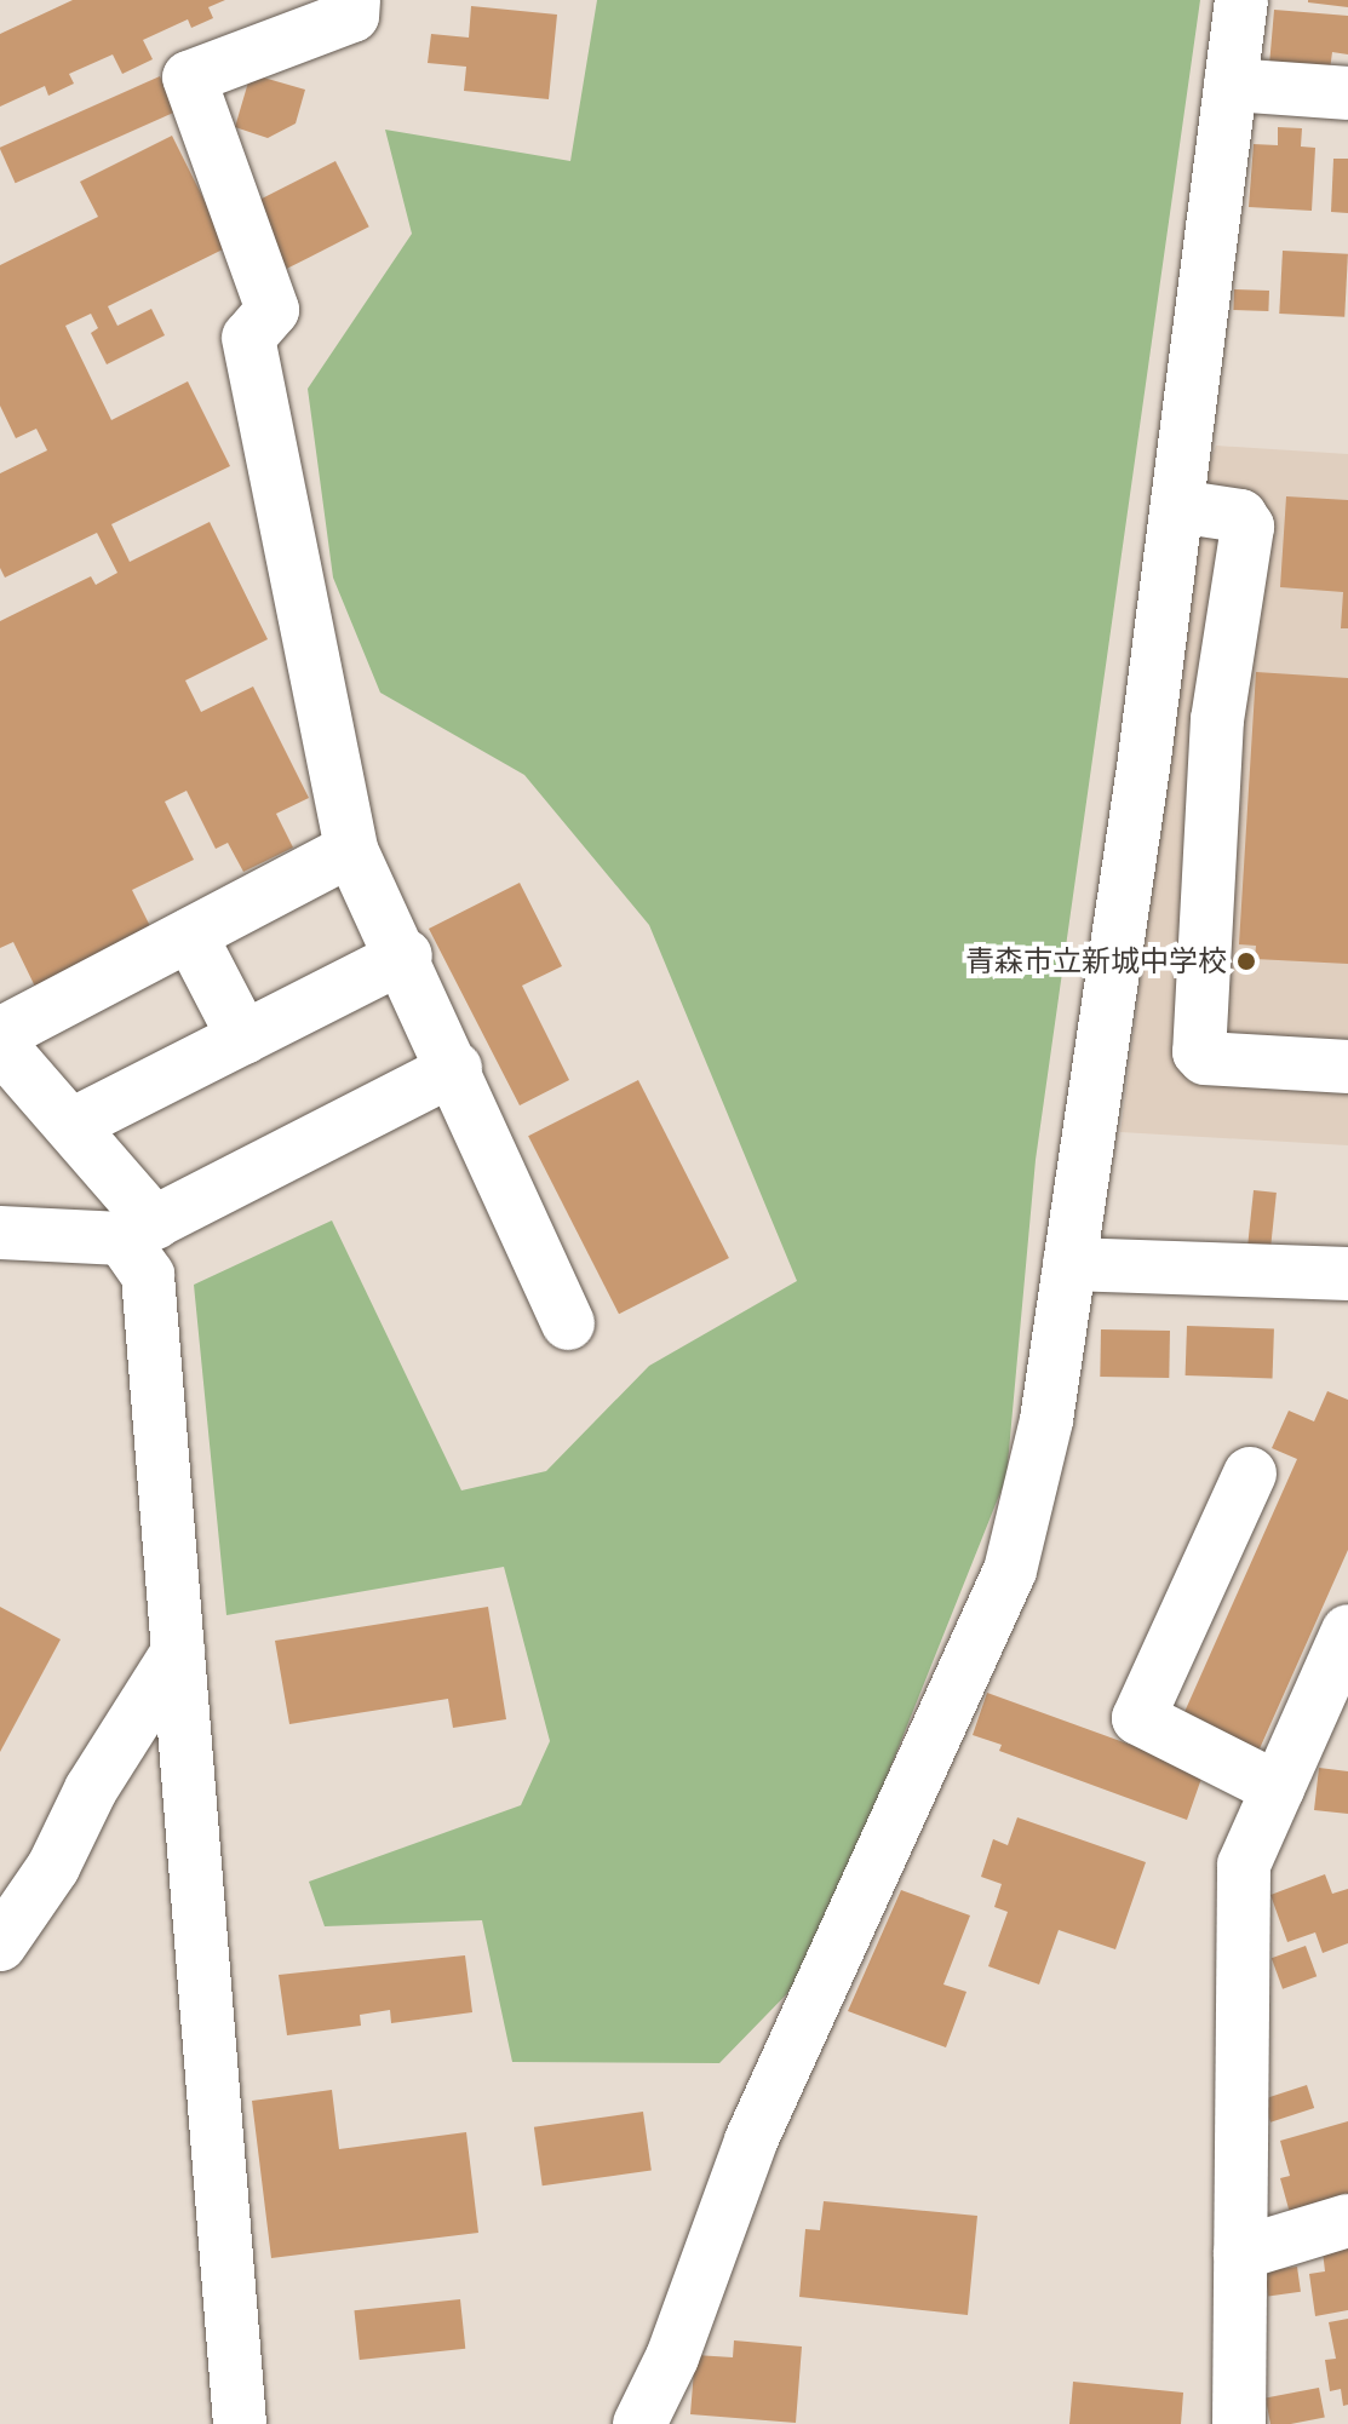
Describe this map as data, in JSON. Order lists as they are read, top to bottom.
{
  "places": ["青森市立新城中学校"]
}
